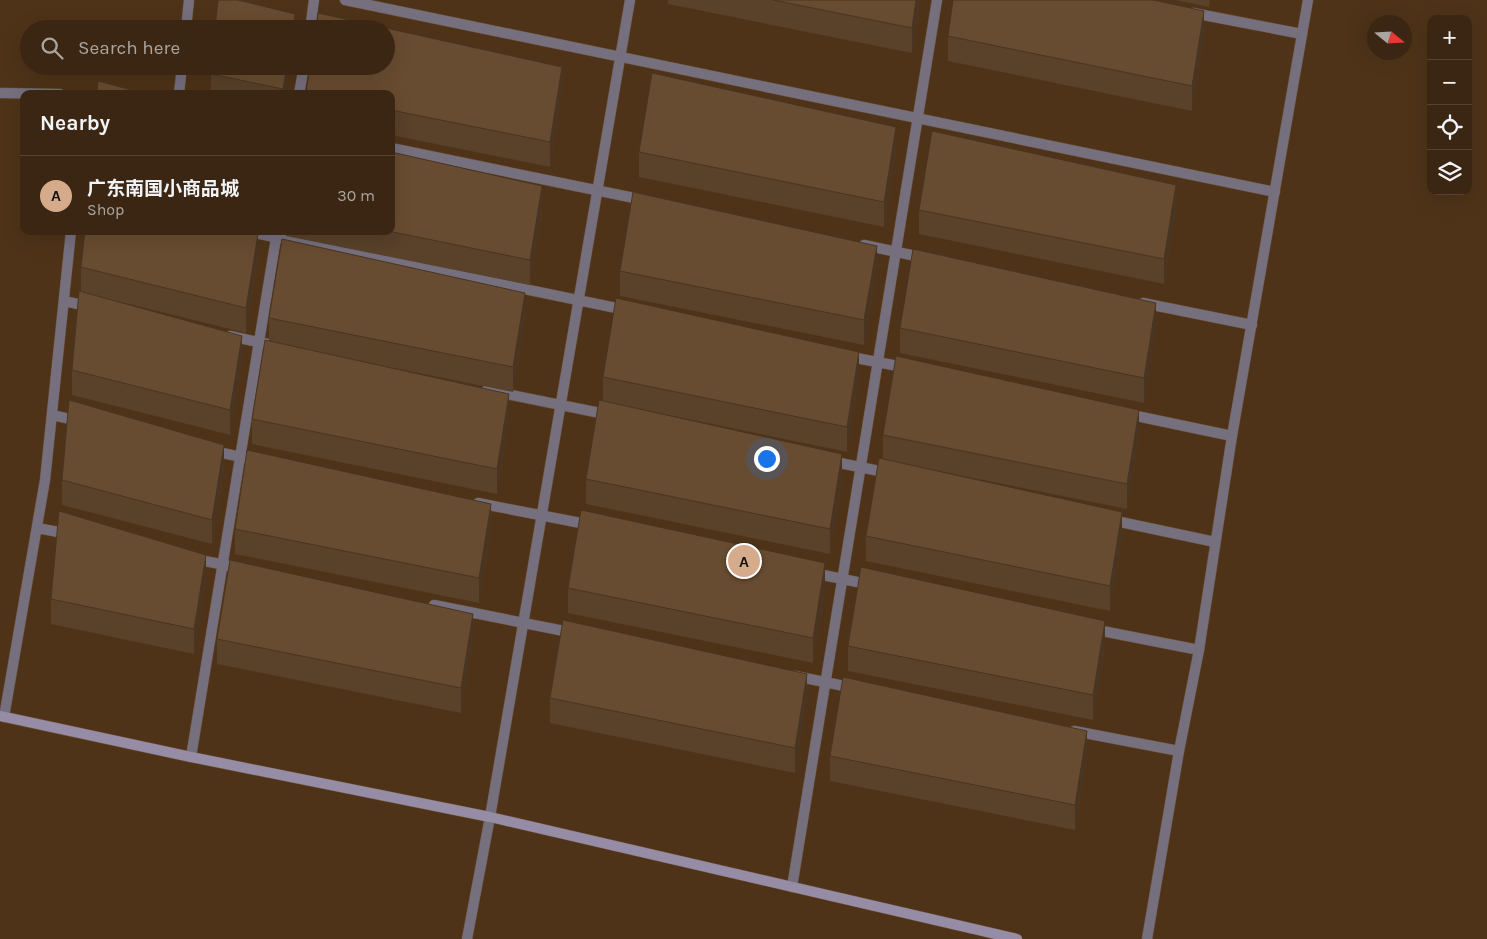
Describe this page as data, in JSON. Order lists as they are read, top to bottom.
{
  "north": "right",
  "page": {
    "map_buttons": ["+", "−"],
    "search": "Search here",
    "heading": "Nearby",
    "list": [
      {
        "mark": "A",
        "name": "广东南国小商品城",
        "note": "Shop",
        "value": "30 m"
      }
    ],
    "pins": "A"
  }
}
